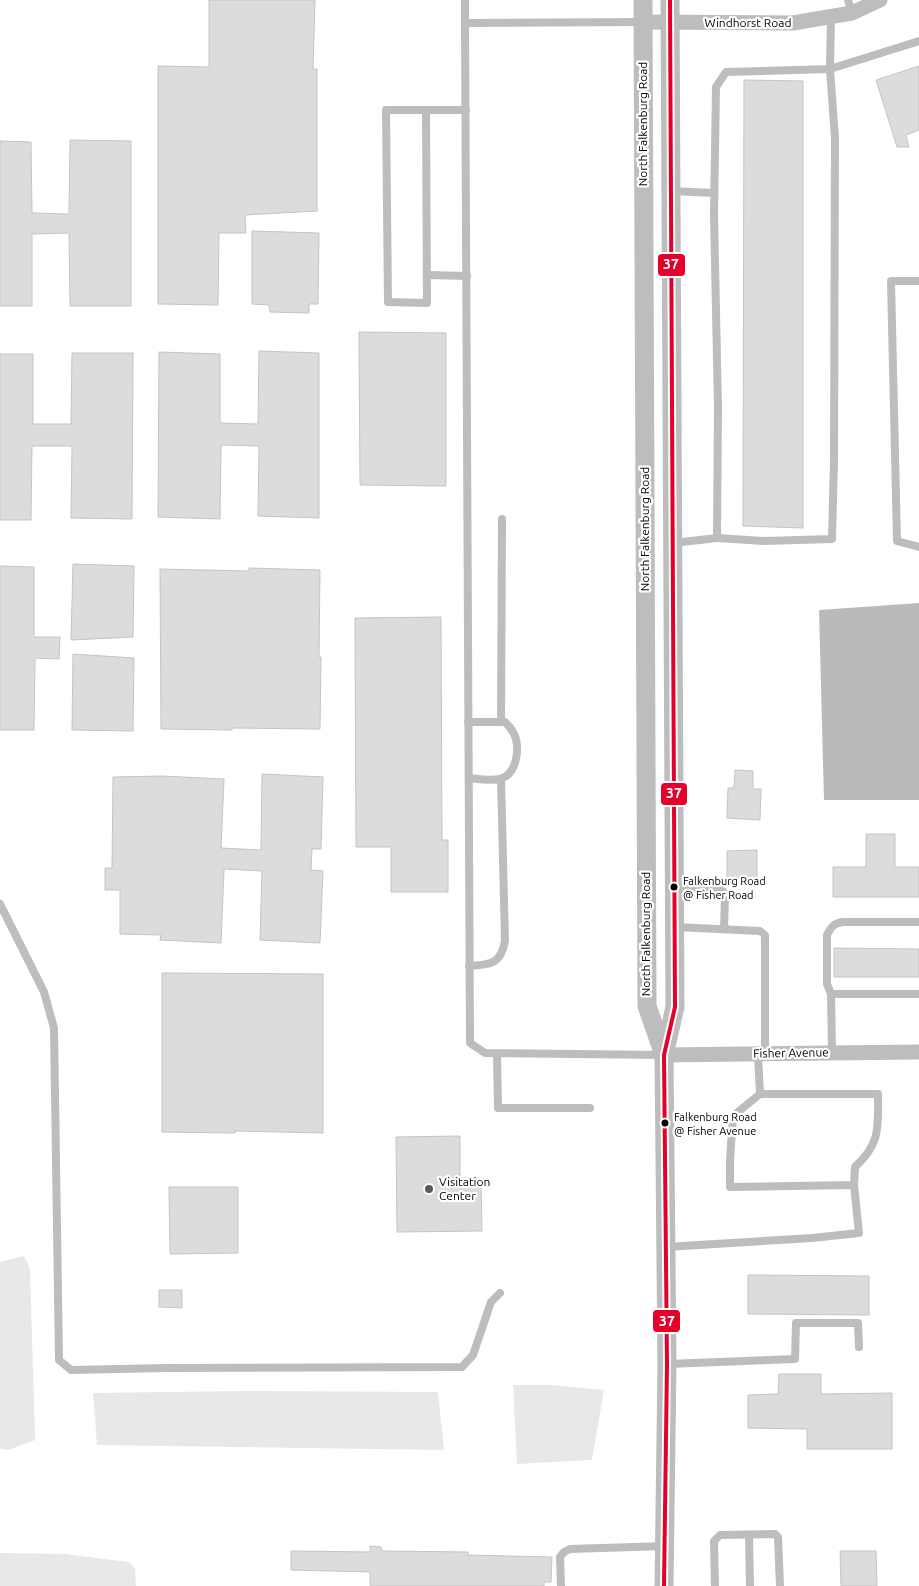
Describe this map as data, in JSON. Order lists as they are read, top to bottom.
{
  "streets": {
    "street": ["Windhorst Road", "North Falkenburg Road", "Fisher Avenue"]
  },
  "crossings": [
    ["Windhorst Road", "North Falkenburg Road"],
    ["North Falkenburg Road", "Fisher Avenue"]
  ],
  "places": ["Falkenburg Road @ Fisher Road", "Falkenburg Road @ Fisher Avenue", "Visitation Center"],
  "lines": ["transit line 37"]
}
